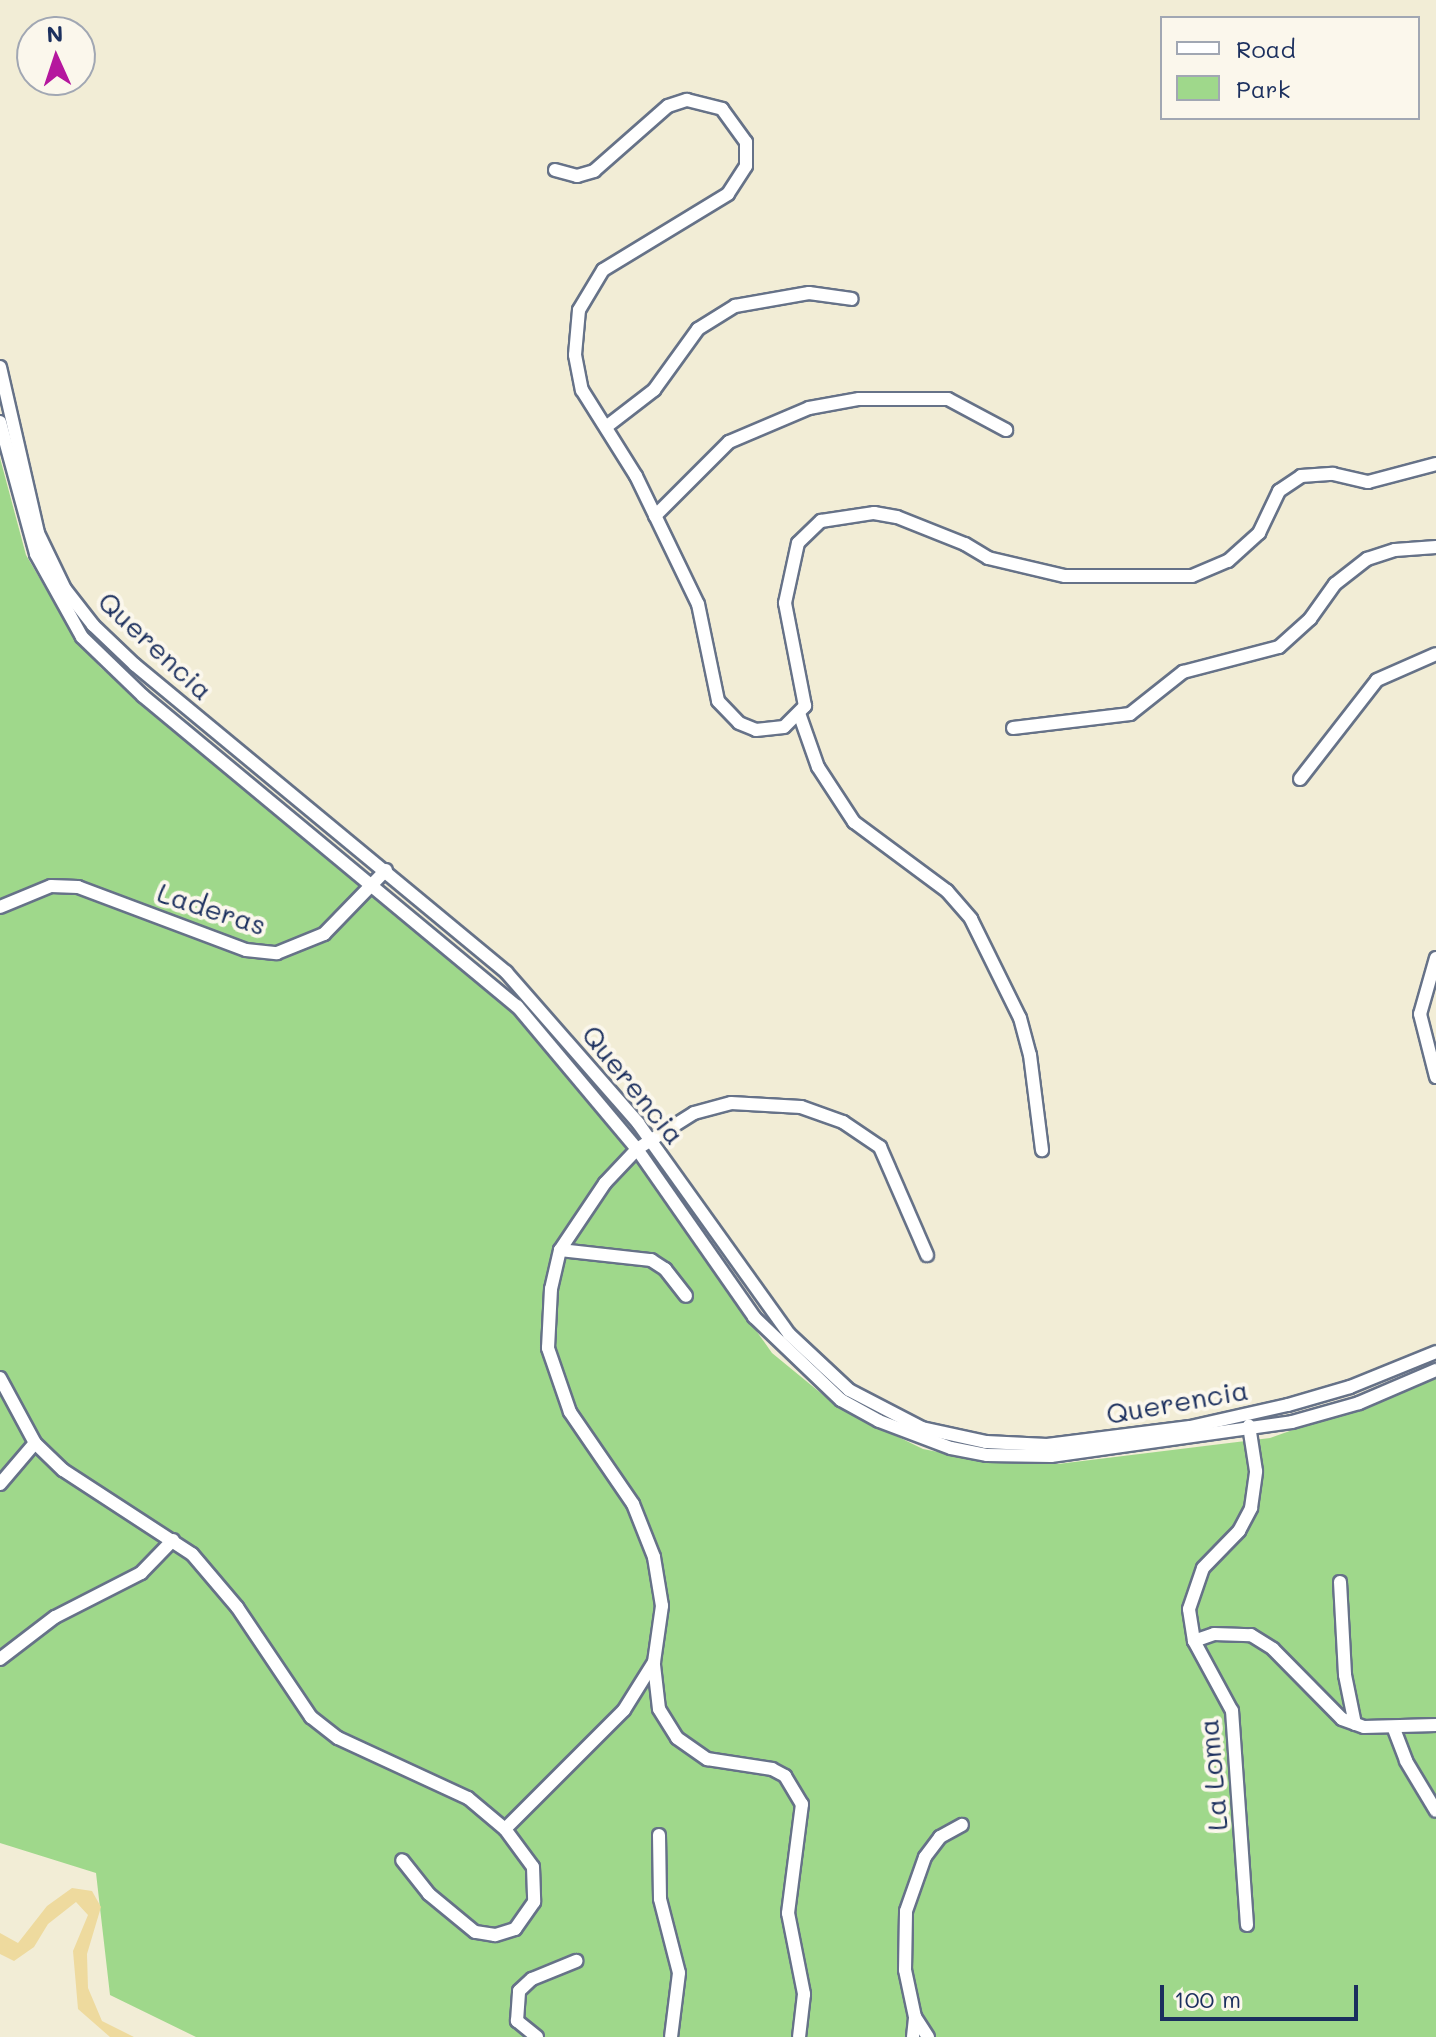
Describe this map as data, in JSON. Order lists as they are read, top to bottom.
{
  "streets": {
    "street": ["Querencia", "Laderas", "La Loma"]
  },
  "crossings": [
    ["Querencia", "Laderas"],
    ["Querencia", "La Loma"]
  ],
  "legend": ["Road", "Park"],
  "scale_bar": "100 m",
  "north": "top"
}
